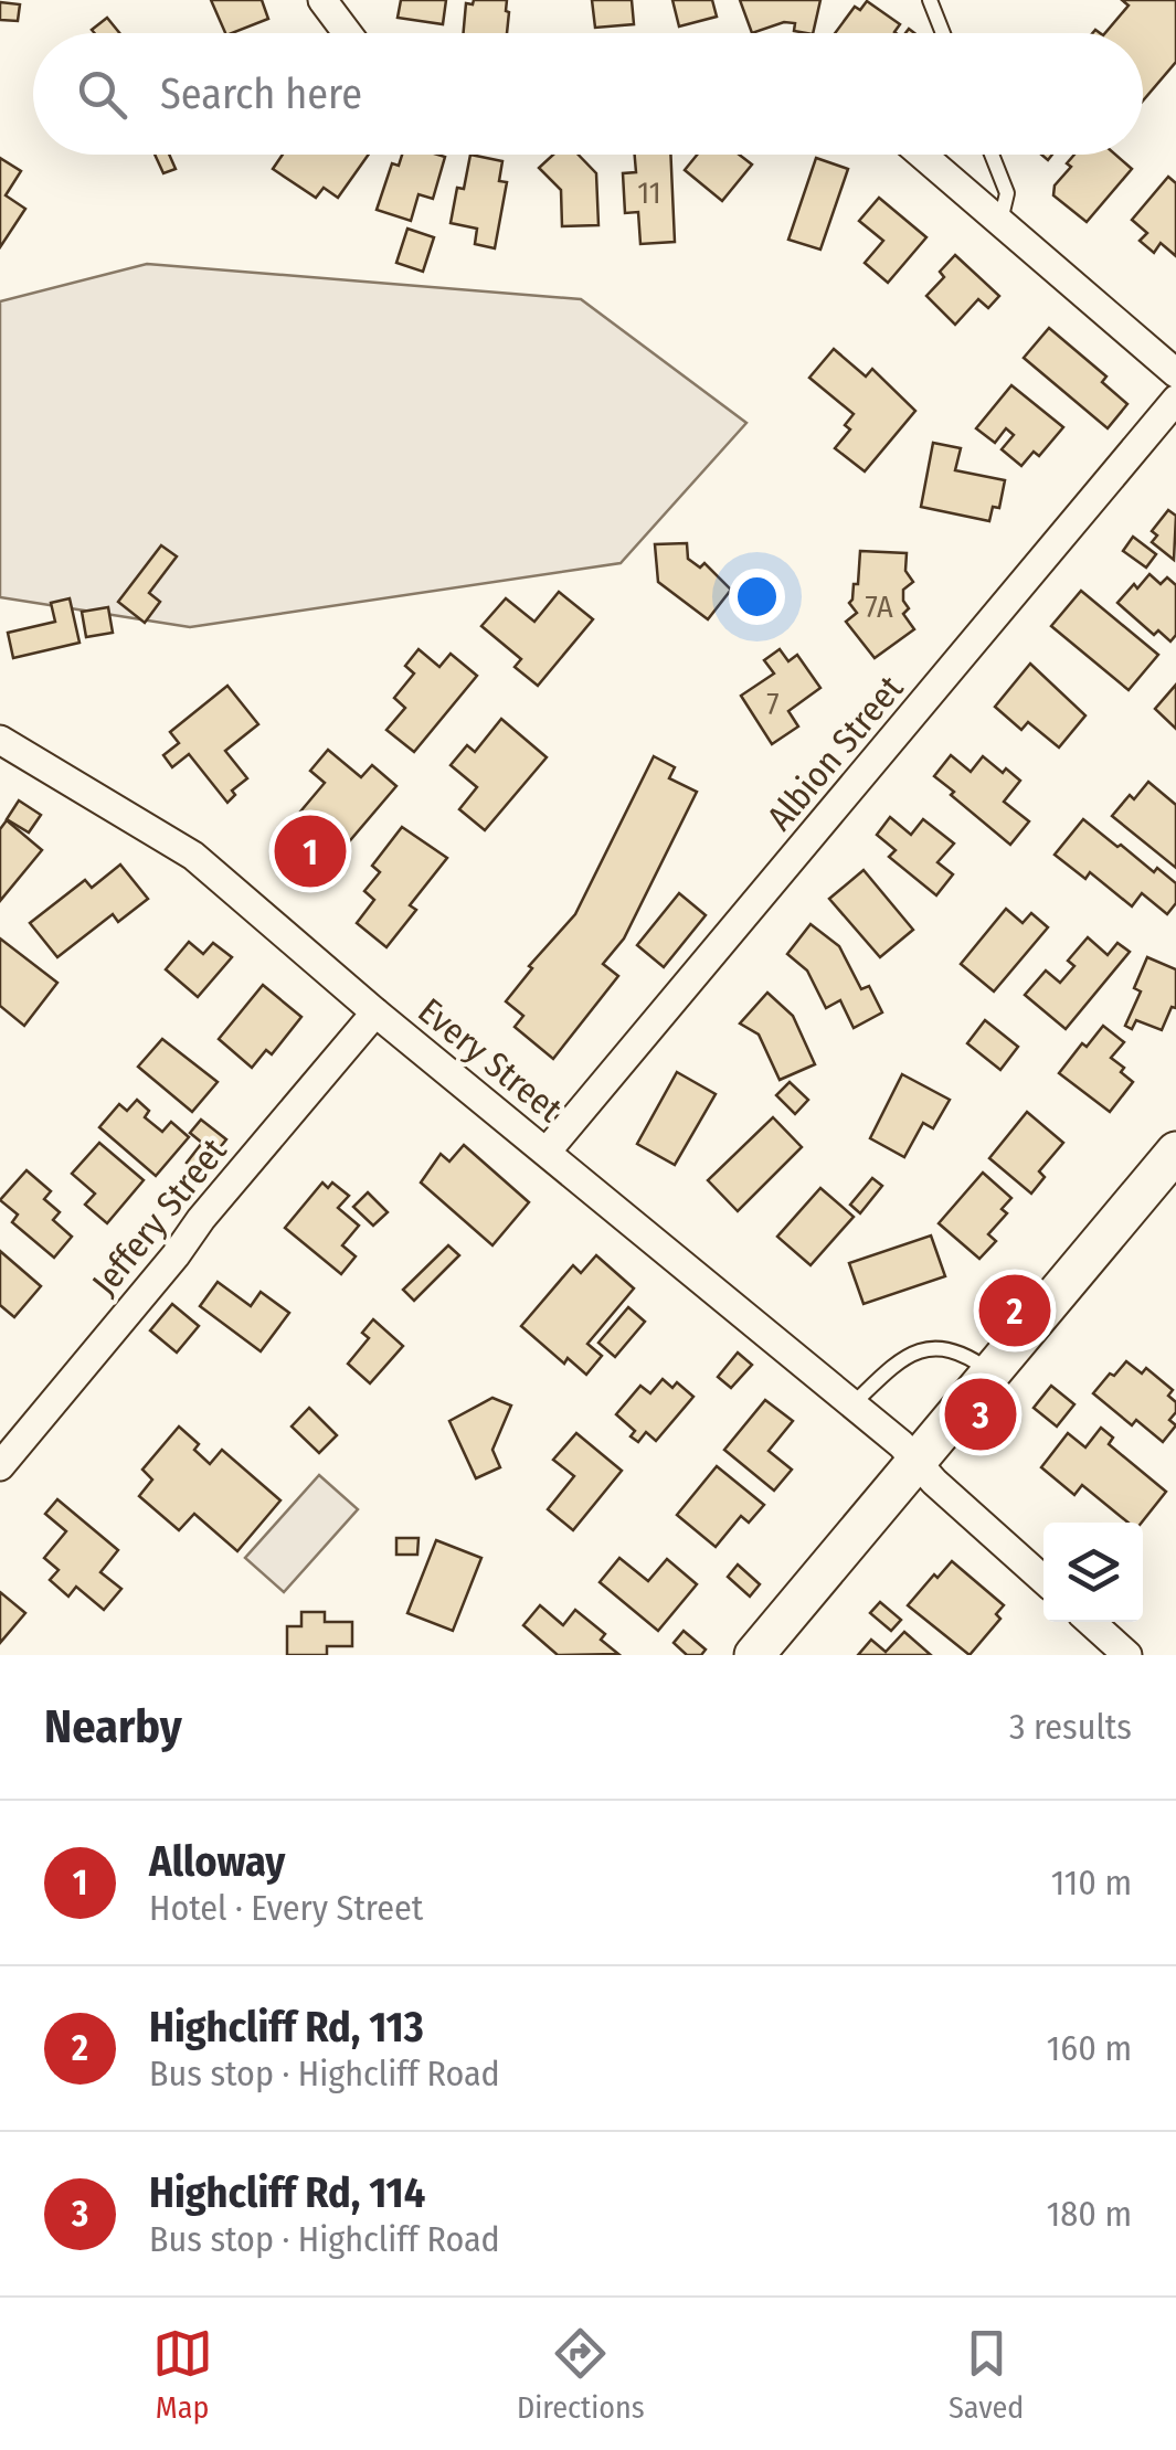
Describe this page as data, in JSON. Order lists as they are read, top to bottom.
{
  "streets": {
    "street": ["Albion Street", "Every Street", "Jeffery Street"]
  },
  "crossings": [
    ["Albion Street", "Every Street"],
    ["Every Street", "Jeffery Street"]
  ],
  "house_numbers": ["11", "7A", "7"],
  "page": {
    "search": "Search here",
    "pins": ["1", "2", "3"],
    "heading": ["Nearby", "3 results"],
    "list": [
      {
        "mark": "1",
        "name": "Alloway",
        "note": "Hotel · Every Street",
        "value": "110 m"
      },
      {
        "mark": "2",
        "name": "Highcliff Rd, 113",
        "note": "Bus stop · Highcliff Road",
        "value": "160 m"
      },
      {
        "mark": "3",
        "name": "Highcliff Rd, 114",
        "note": "Bus stop · Highcliff Road",
        "value": "180 m"
      }
    ],
    "nav": ["Map", "Directions", "Saved"]
  }
}
